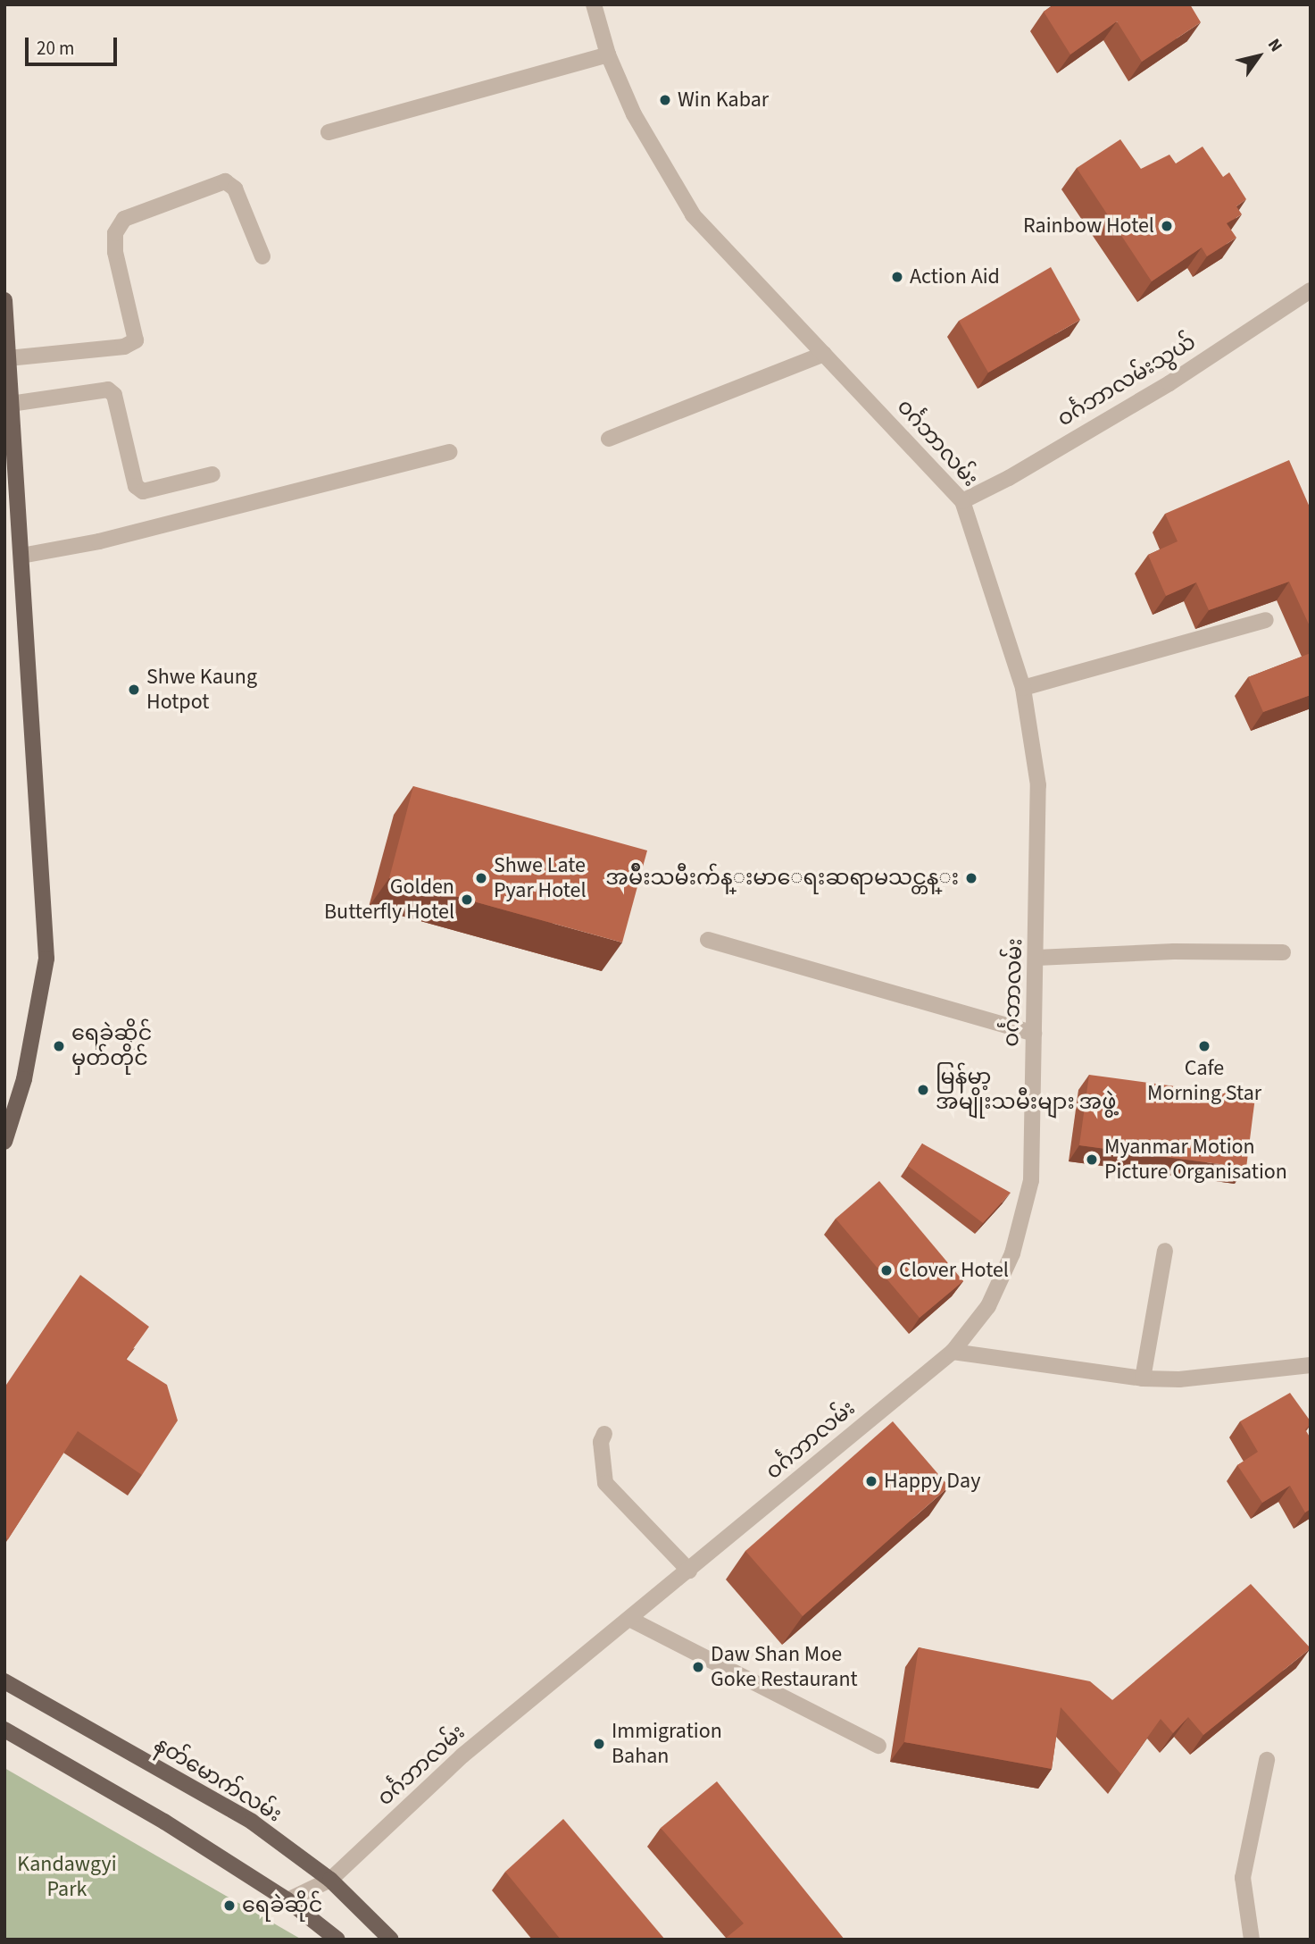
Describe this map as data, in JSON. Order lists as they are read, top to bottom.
{
  "streets": {
    "main road": ["နတ်မောက်လမ်း"],
    "street": ["ဝင်္ဂဘာလမ်းသွယ်", "ဝင်္ဂဘာလမ်း"]
  },
  "crossings": [
    ["ဝင်္ဂဘာလမ်းသွယ်", "ဝင်္ဂဘာလမ်း"],
    ["ဝင်္ဂဘာလမ်း", "နတ်မောက်လမ်း"]
  ],
  "parks": ["Kandawgyi Park"],
  "places": [
    "Win Kabar",
    "Rainbow Hotel",
    "Action Aid",
    "Shwe Kaung Hotpot",
    "Shwe Late Pyar Hotel",
    "အမ်ိဳးသမီးက်န္းမာေရးဆရာမသင္တန္း",
    "Golden Butterfly Hotel",
    "ရေခဲဆိုင် မှတ်တိုင်",
    "Cafe Morning Star",
    "မြန်မာ့ အမျိုးသမီးများ အဖွဲ့",
    "Myanmar Motion Picture Organisation",
    "Clover Hotel",
    "Happy Day",
    "Daw Shan Moe Goke Restaurant",
    "Immigration Bahan",
    "ရေခဲဆိုင်"
  ],
  "scale_bar": "20 m",
  "north": "top right"
}
